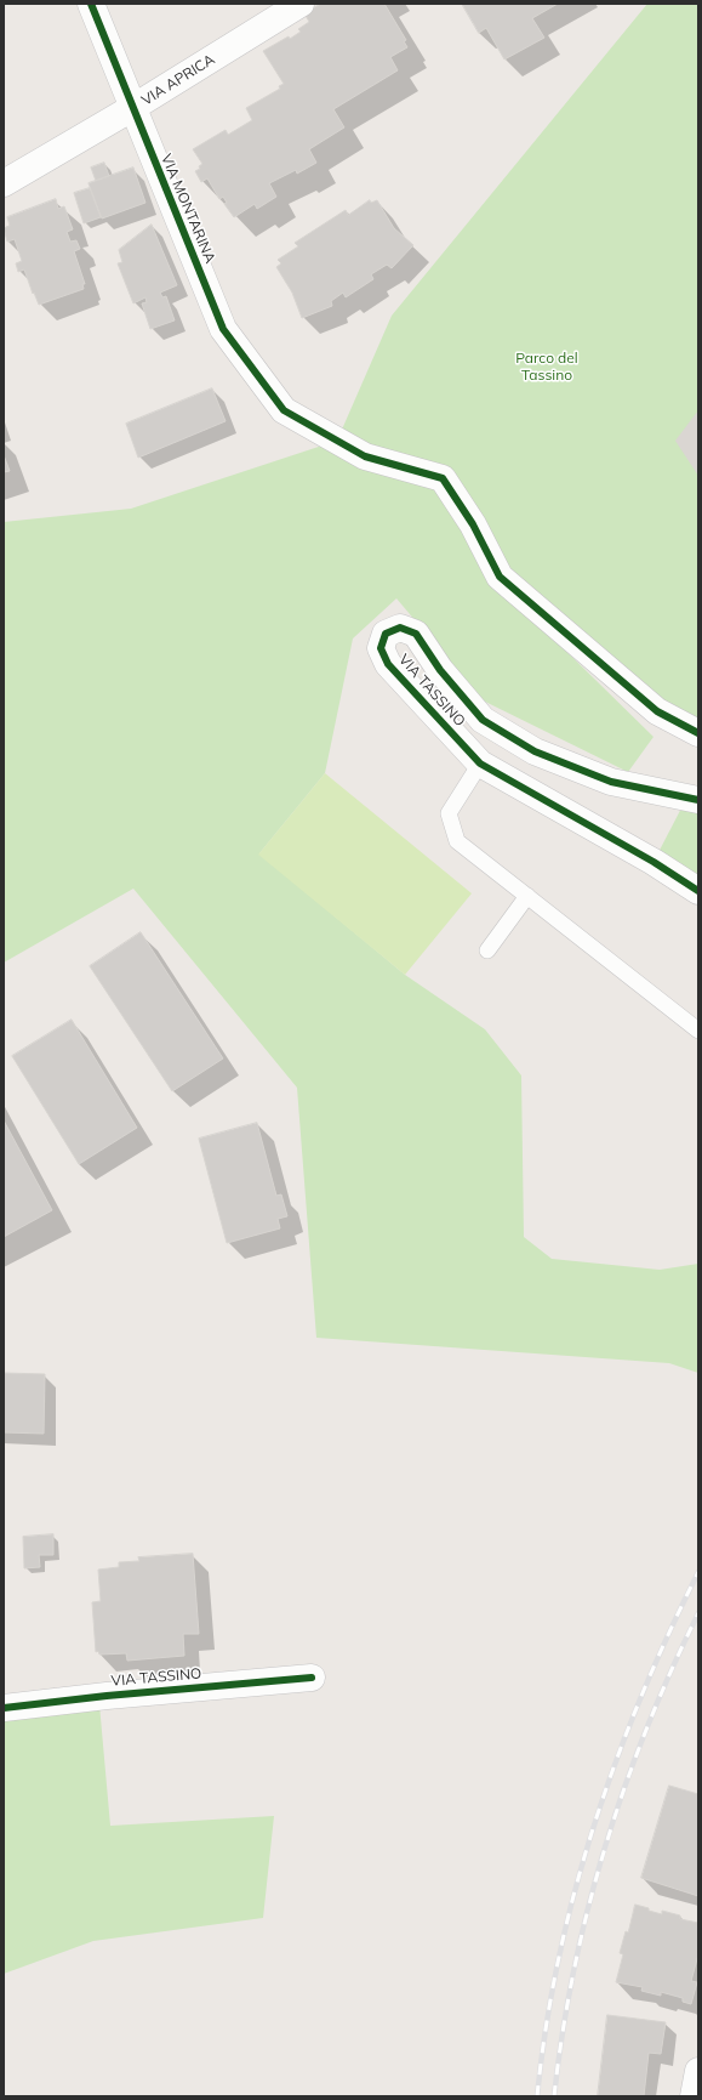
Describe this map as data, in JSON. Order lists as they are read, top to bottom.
{
  "streets": {
    "street": ["VIA APRICA", "VIA MONTARINA", "VIA TASSINO"]
  },
  "crossings": [
    ["VIA APRICA", "VIA MONTARINA"]
  ],
  "parks": ["Parco del Tassino"]
}
